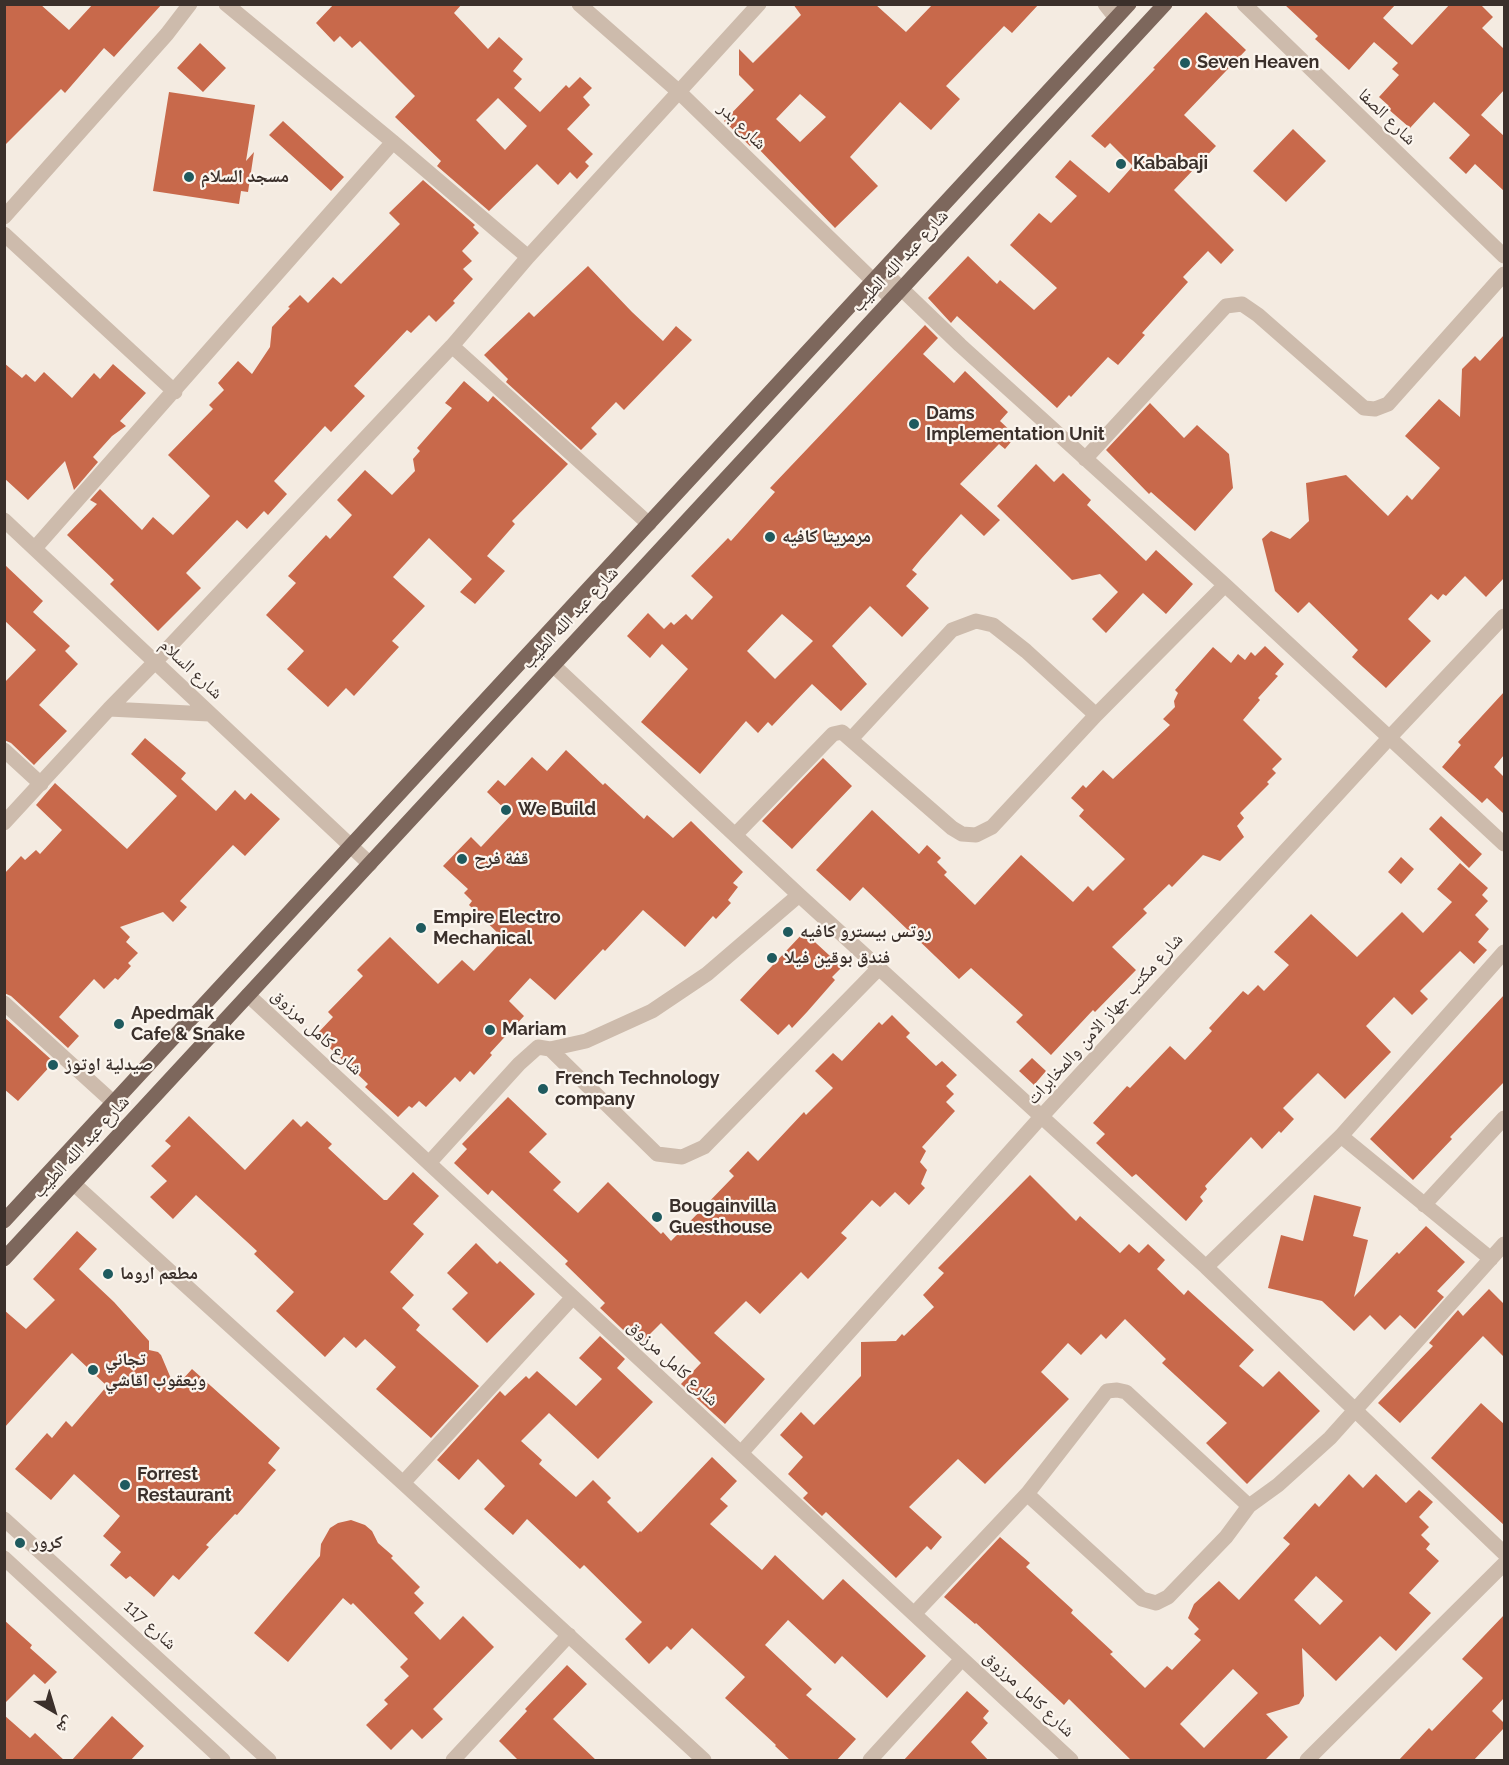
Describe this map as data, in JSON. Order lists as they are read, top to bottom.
{
  "streets": {
    "main road": ["شارع عبد الله الطيب"],
    "street": [
      "شارع الصفا",
      "شارع بدر",
      "شارع السلام",
      "شارع مكتب جهاز الامن والمخابرات",
      "شارع كامل مرزوق",
      "شارع 117"
    ]
  },
  "crossings": [
    ["شارع بدر", "شارع عبد الله الطيب"],
    ["شارع بدر", "شارع مكتب جهاز الامن والمخابرات"],
    ["شارع عبد الله الطيب", "شارع السلام"],
    ["شارع عبد الله الطيب", "شارع كامل مرزوق"],
    ["شارع مكتب جهاز الامن والمخابرات", "شارع كامل مرزوق"]
  ],
  "places": [
    "Seven Heaven",
    "Kababaji",
    "مسجد السلام",
    "Dams Implementation Unit",
    "مرمريتا كافيه",
    "We Build",
    "قفة فرح",
    "Empire Electro Mechanical",
    "روتس بيسترو كافيه",
    "فندق بوقين فيلا",
    "Apedmak Cafe & Snake",
    "Mariam",
    "صيدلية اوتوز",
    "French Technology company",
    "Bougainvilla Guesthouse",
    "مطعم اروما",
    "تجاني ويعقوب اقاشي",
    "Forrest Restaurant",
    "كرور"
  ],
  "north": "bottom right"
}
